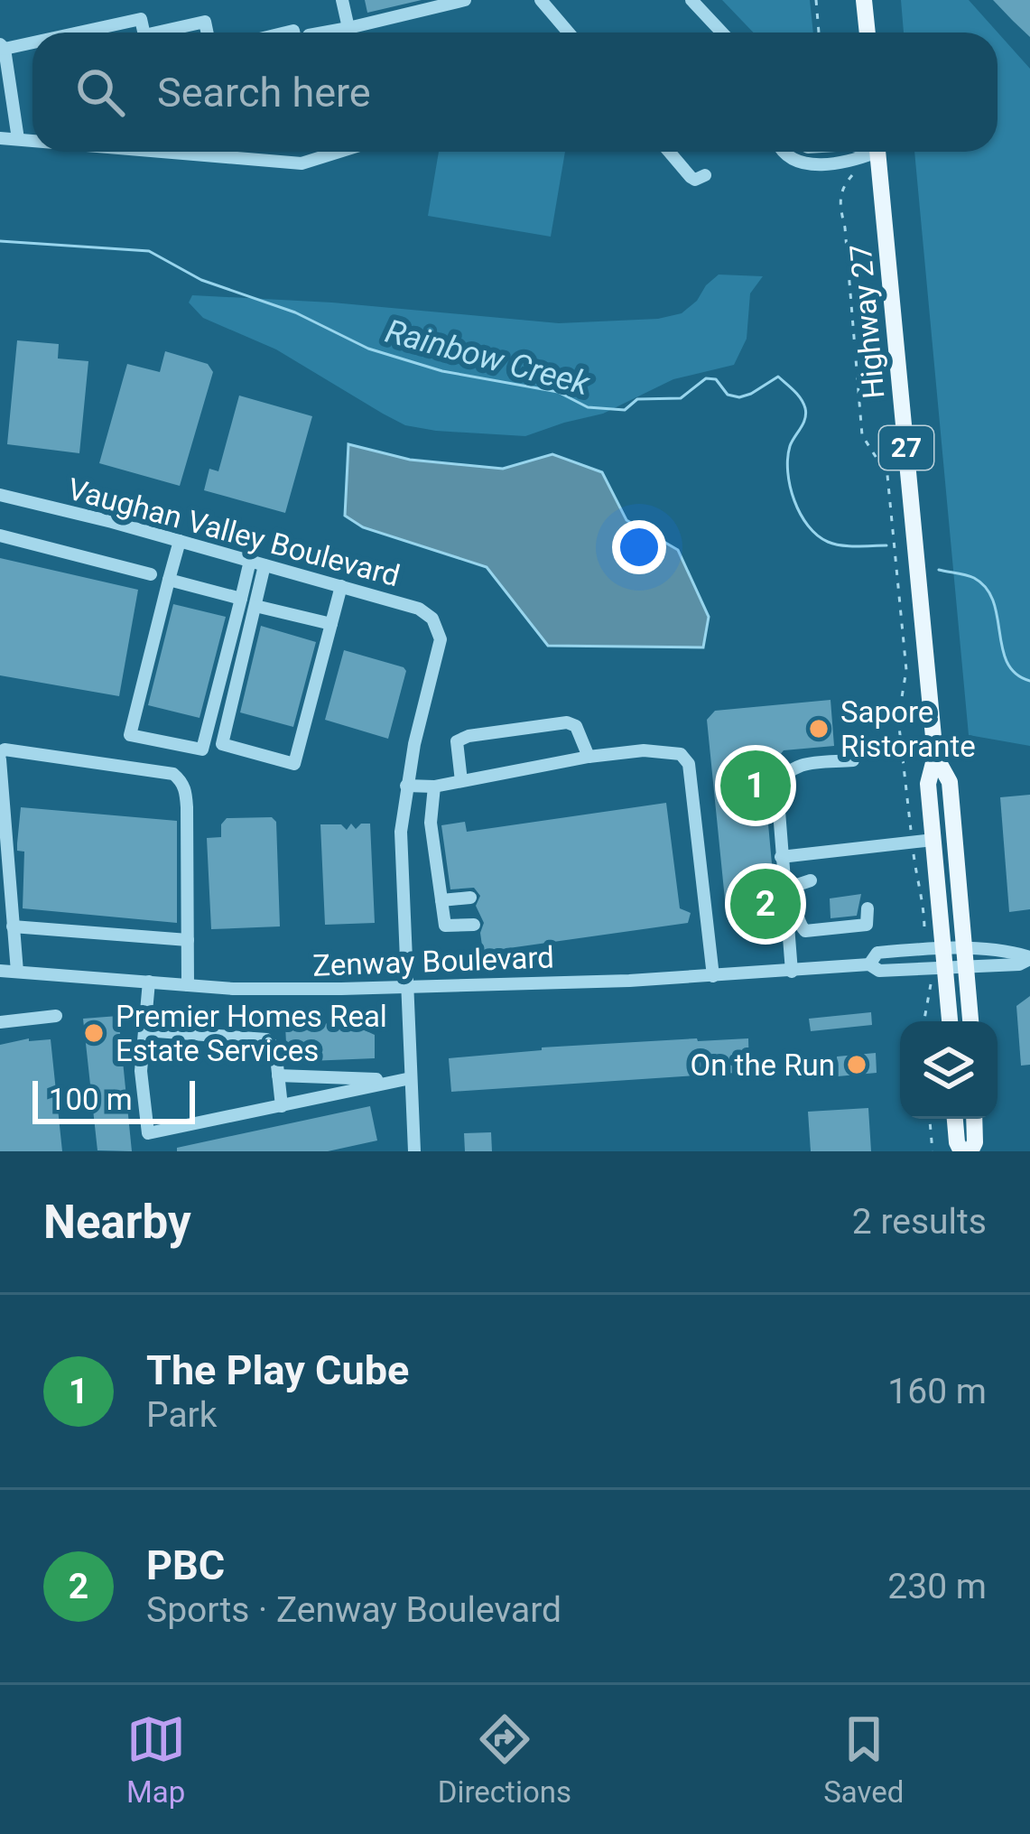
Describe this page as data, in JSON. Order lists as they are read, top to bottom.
{
  "streets": {
    "main road": ["Highway 27", "27"],
    "street": ["Vaughan Valley Boulevard", "Zenway Boulevard"]
  },
  "crossings": [
    ["Highway 27", "Zenway Boulevard"],
    ["Vaughan Valley Boulevard", "Zenway Boulevard"]
  ],
  "water": ["Rainbow Creek"],
  "places": ["Sapore Ristorante", "Premier Homes Real Estate Services", "On the Run"],
  "scale_bar": "100 m",
  "page": {
    "search": "Search here",
    "pins": ["1", "2"],
    "scale": "100 m",
    "heading": ["Nearby", "2 results"],
    "list": [
      {
        "mark": "1",
        "name": "The Play Cube",
        "note": "Park",
        "value": "160 m"
      },
      {
        "mark": "2",
        "name": "PBC",
        "note": "Sports · Zenway Boulevard",
        "value": "230 m"
      }
    ],
    "nav": ["Map", "Directions", "Saved"]
  }
}
